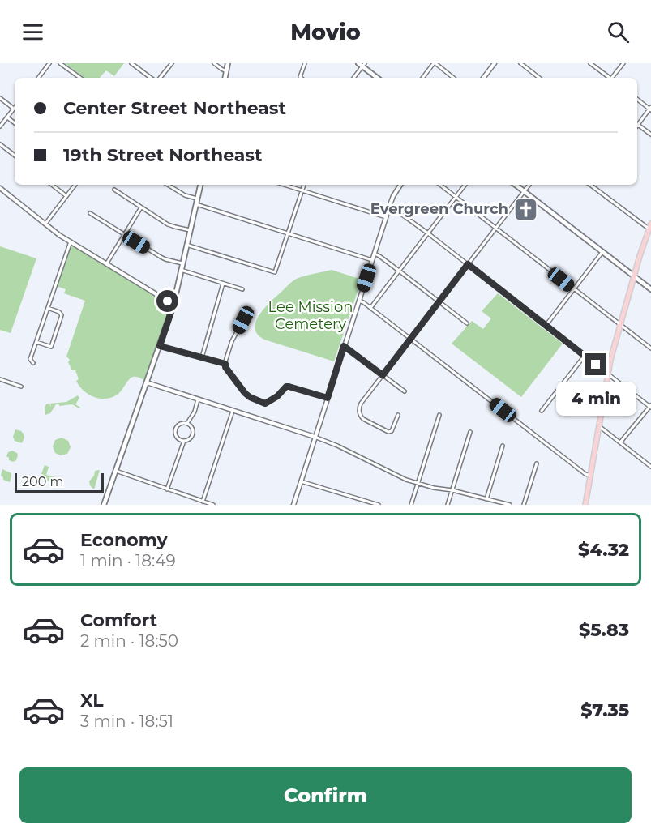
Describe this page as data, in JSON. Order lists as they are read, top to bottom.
{
  "parks": ["Lee Mission Cemetery"],
  "places": {
    "church": ["Evergreen Church"]
  },
  "scale_bar": "200 m",
  "page": {
    "header": "Movio",
    "banner": ["Center Street Northeast", "19th Street Northeast"],
    "bubble": "4 min",
    "scale": "200 m",
    "list": [
      {
        "name": "Economy",
        "note": "1 min · 18:49",
        "value": "$4.32"
      },
      {
        "name": "Comfort",
        "note": "2 min · 18:50",
        "value": "$5.83"
      },
      {
        "name": "XL",
        "note": "3 min · 18:51",
        "value": "$7.35"
      }
    ],
    "buttons": "Confirm"
  }
}
